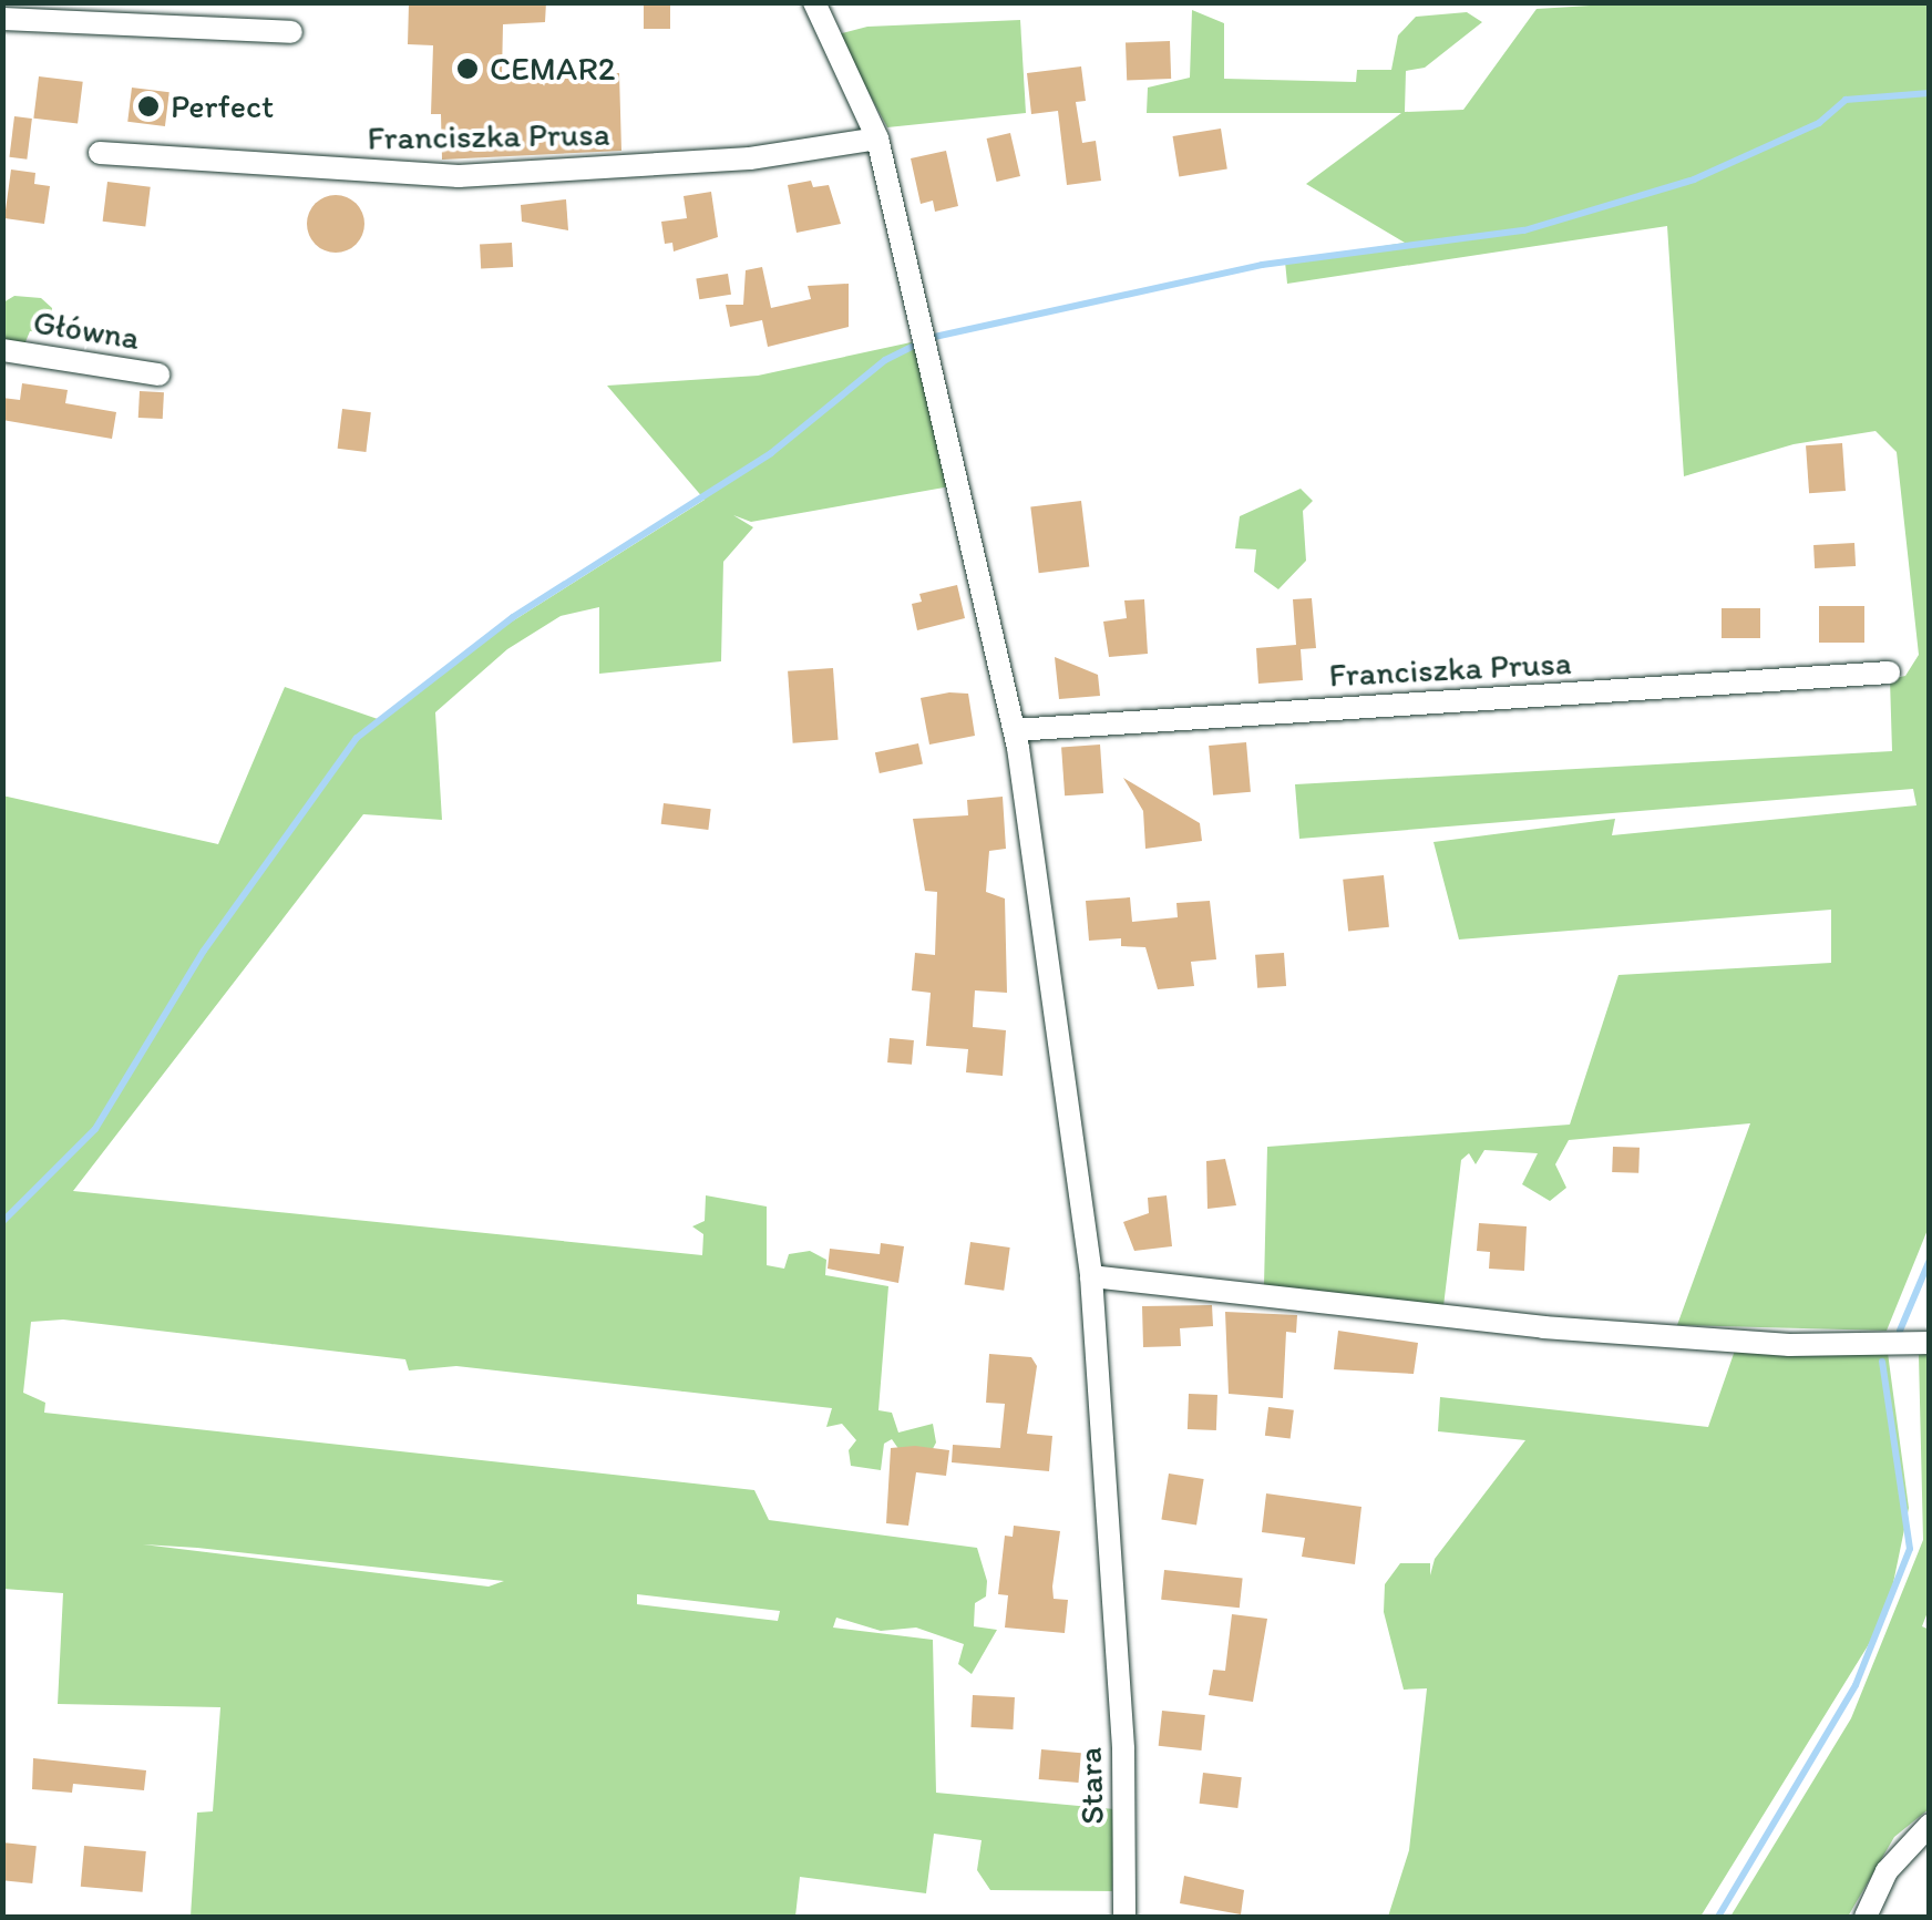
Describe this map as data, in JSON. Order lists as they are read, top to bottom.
{
  "streets": {
    "street": ["Franciszka Prusa", "Główna", "Stara"]
  },
  "places": ["CEMAR2", "Perfect"]
}
